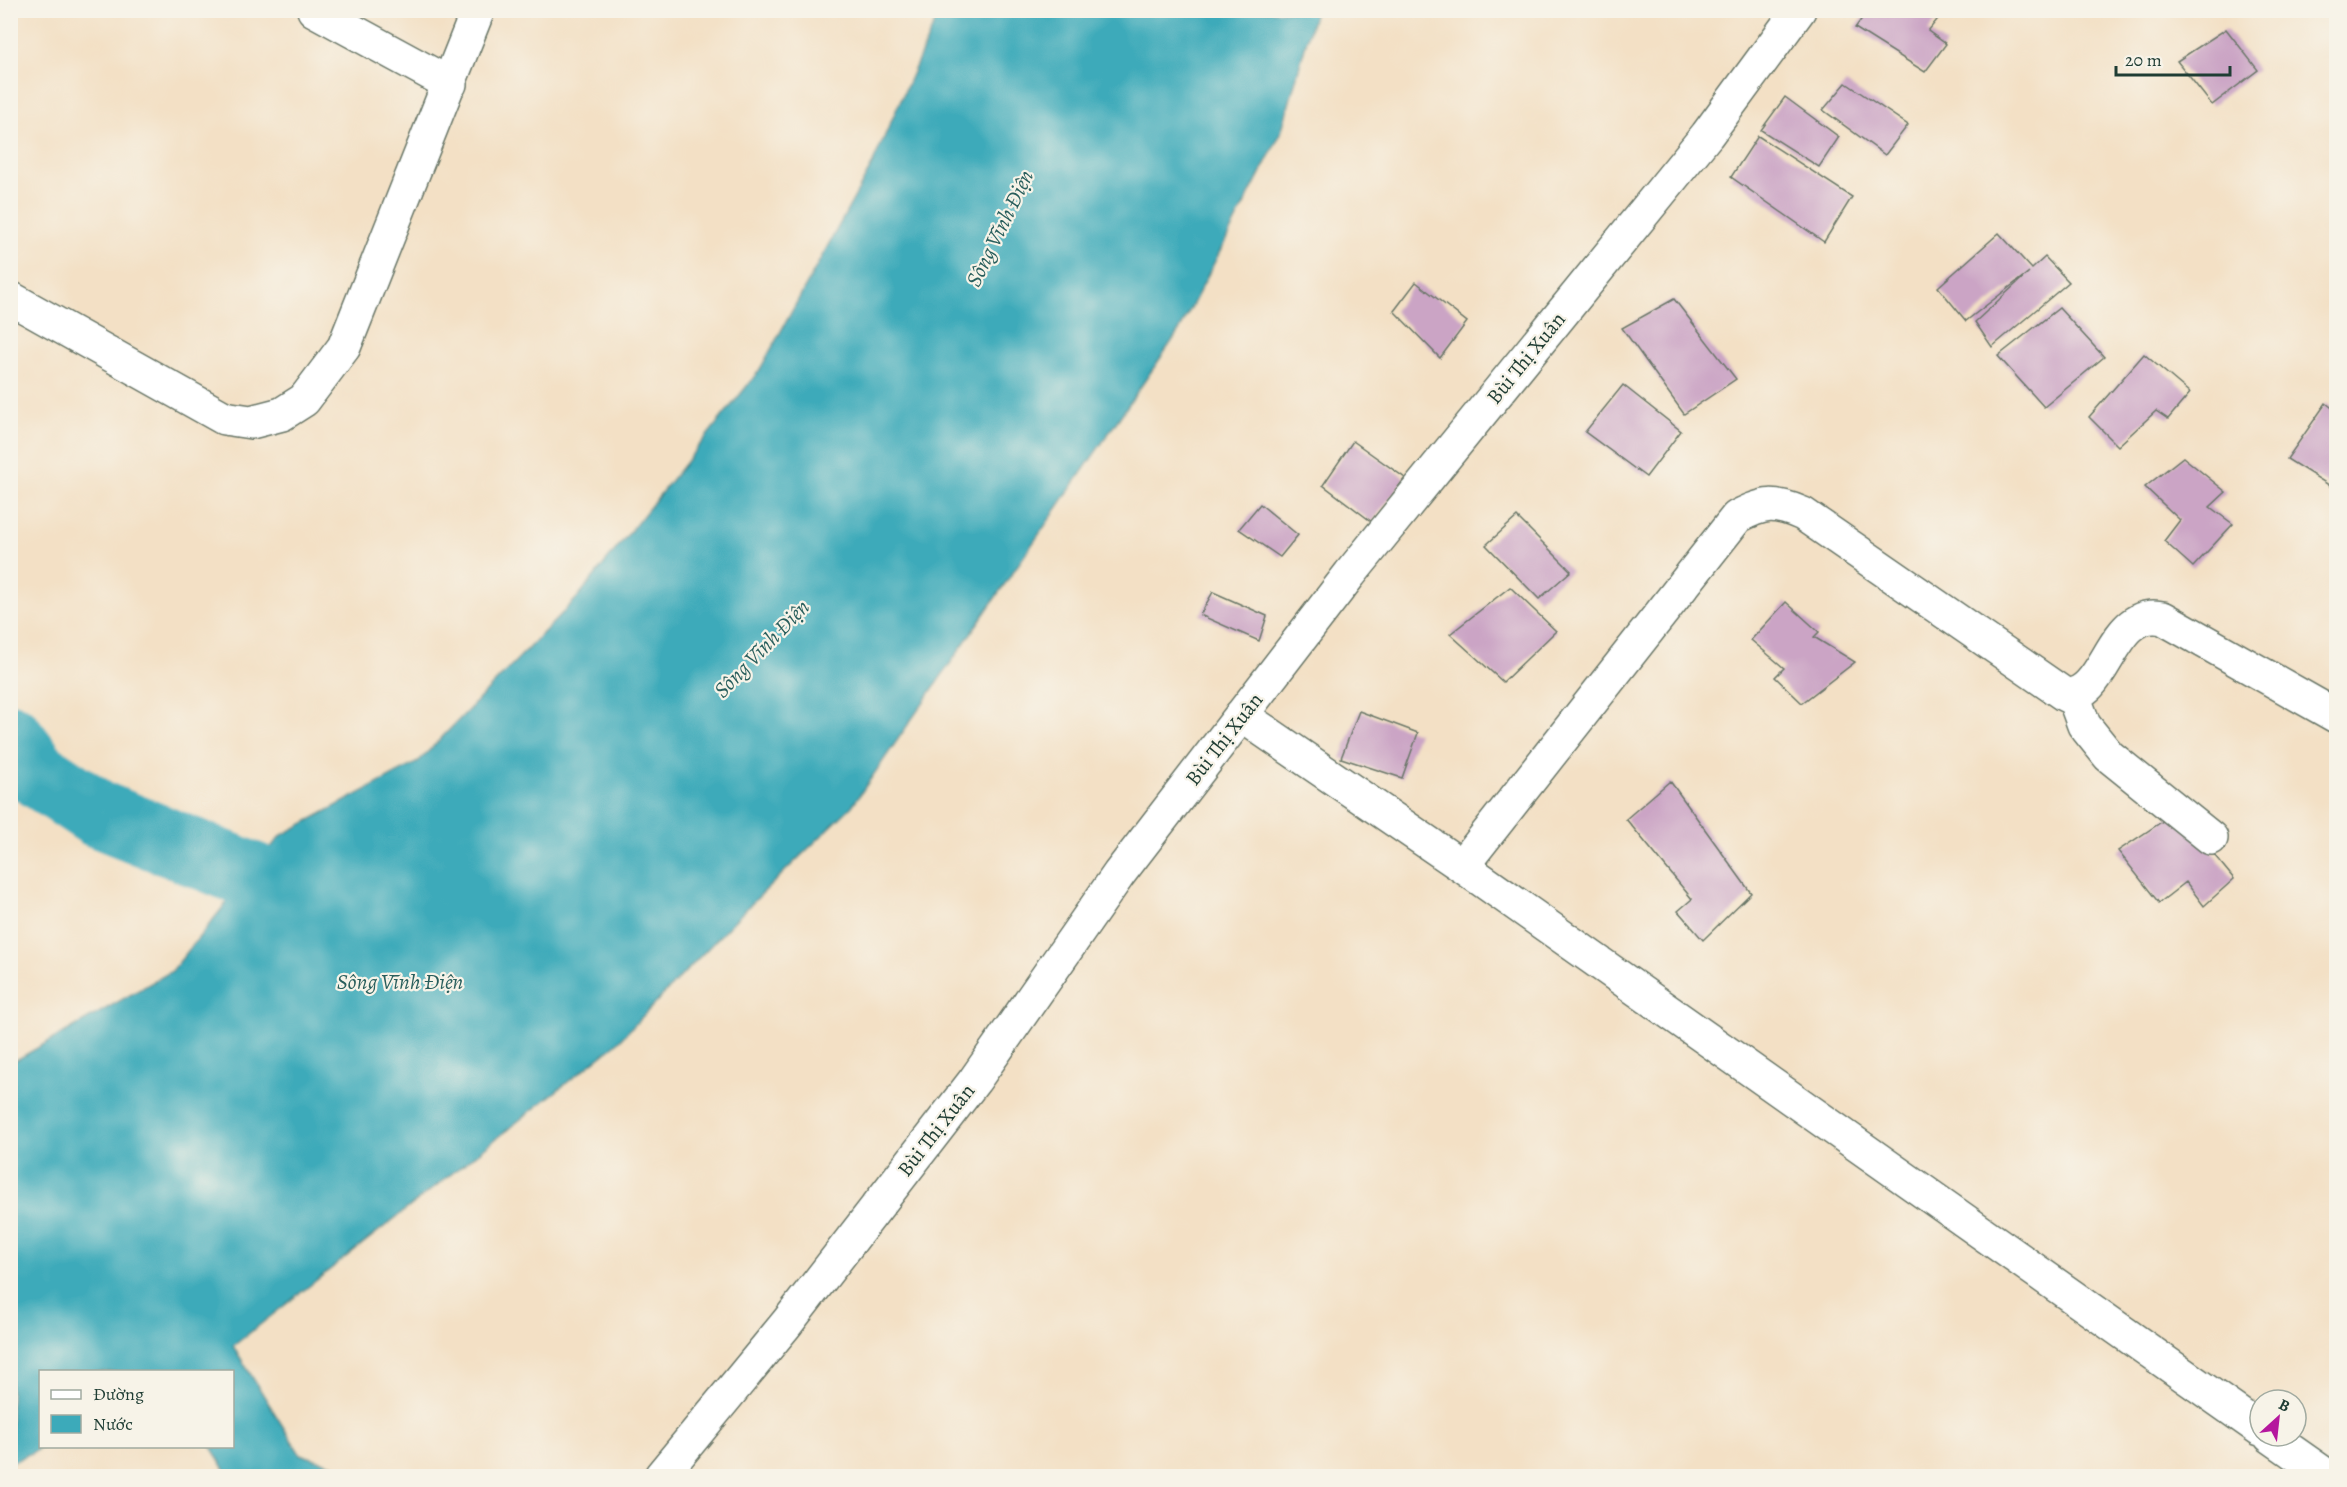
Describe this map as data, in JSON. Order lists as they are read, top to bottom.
{
  "streets": {
    "street": ["Bùi Thị Xuân"]
  },
  "water": ["Sông Vĩnh Điện"],
  "legend": ["Đường", "Nước"],
  "scale_bar": "20 m",
  "north": "top right"
}
